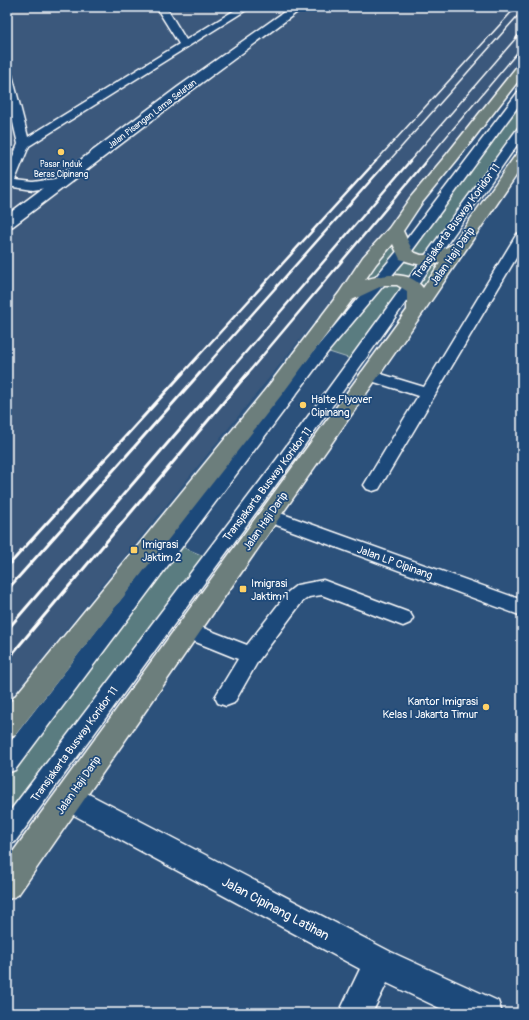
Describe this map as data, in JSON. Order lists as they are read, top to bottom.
{
  "streets": {
    "main road": ["Jalan Haji Darip"],
    "street": ["Jalan Pisangan Lama Selatan", "Jalan Cipinang Latihan"],
    "lane": ["Transjakarta Busway Koridor 11", "Jalan LP Cipinang"]
  },
  "crossings": [
    ["Jalan Haji Darip", "Jalan LP Cipinang"],
    ["Jalan Haji Darip", "Jalan Cipinang Latihan"]
  ],
  "places": {
    "other": ["Pasar Induk Beras Cipinang", "Halte Flyover Cipinang", "Kantor Imigrasi Kelas I Jakarta Timur"],
    "transit": ["Imigrasi Jaktim 2", "Imigrasi Jaktim 1"]
  }
}
